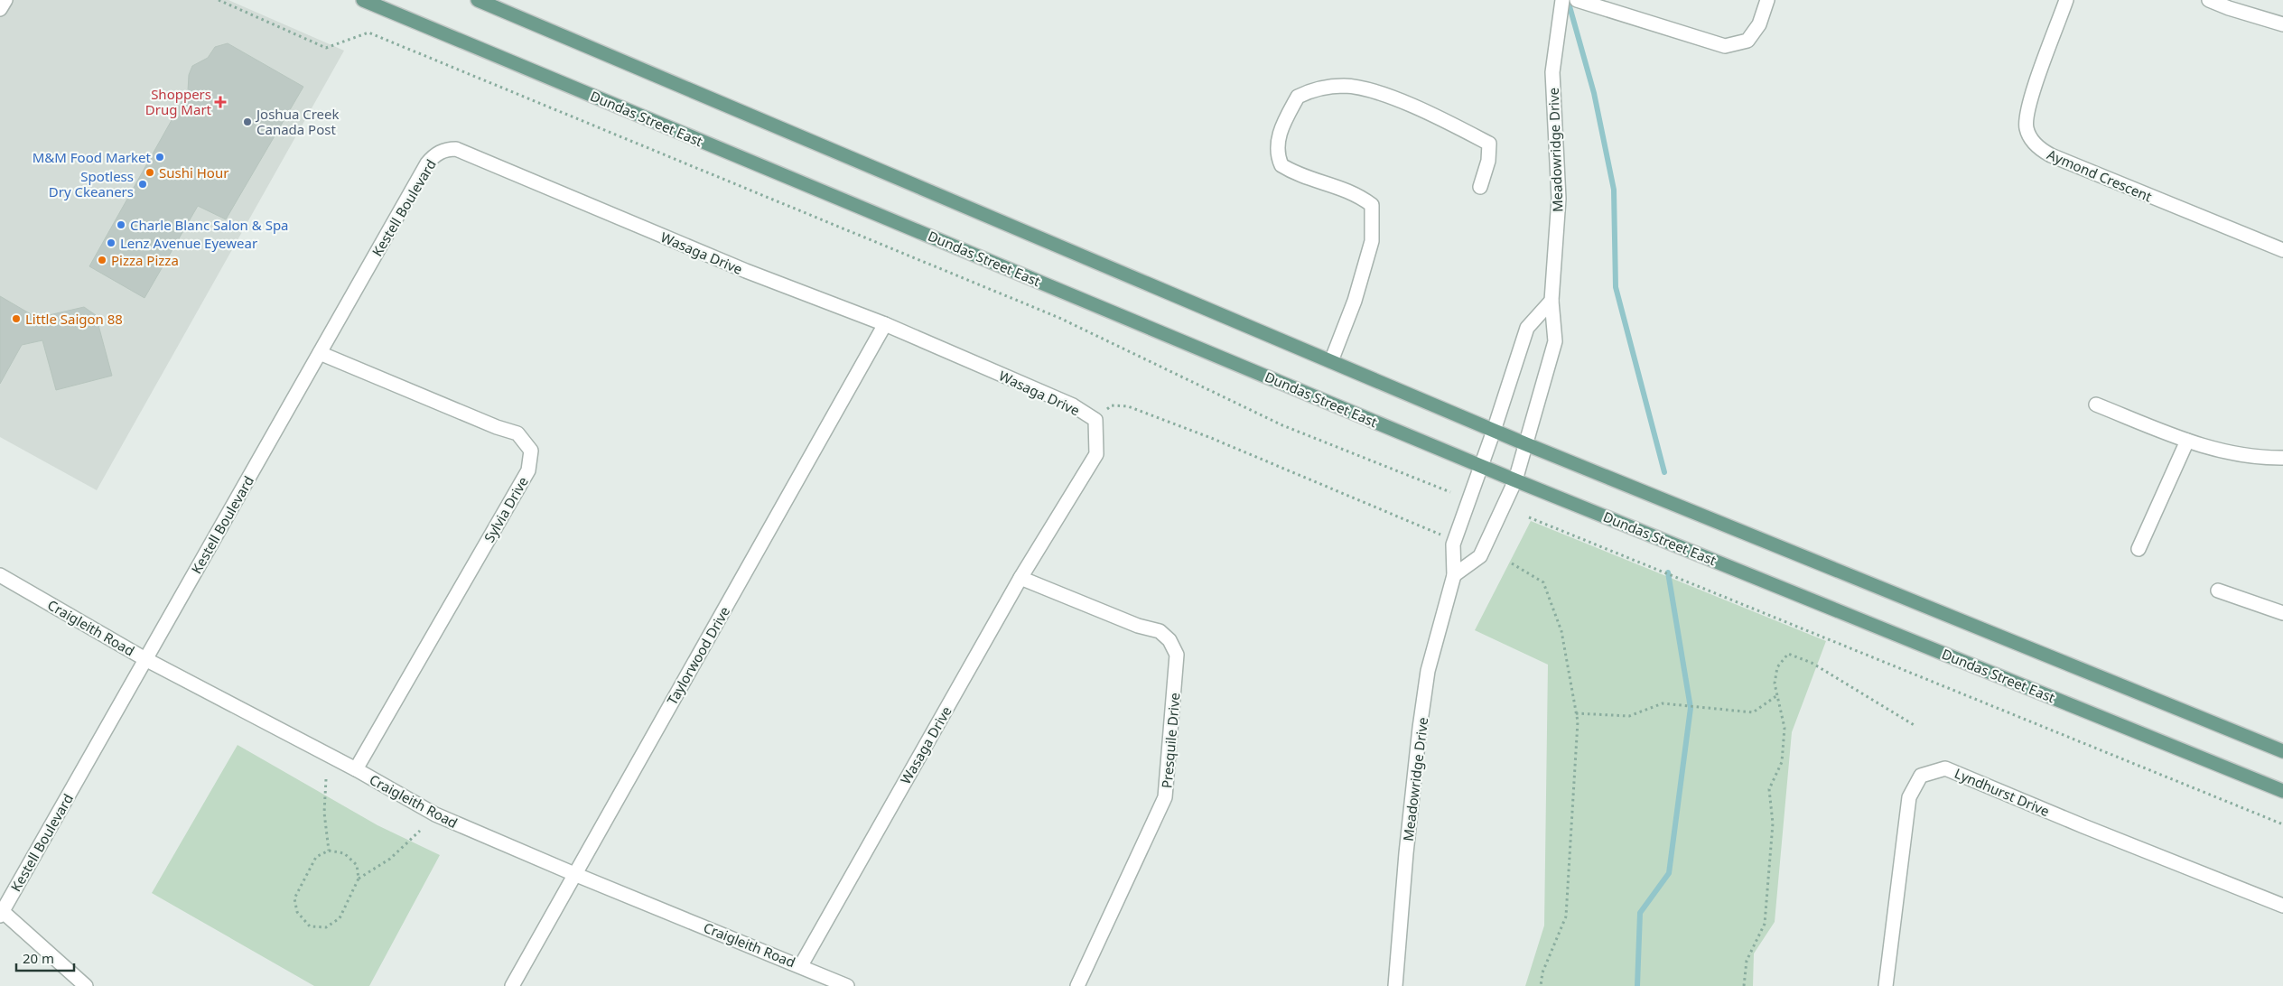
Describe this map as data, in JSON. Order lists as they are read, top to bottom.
{
  "streets": {
    "main road": ["Dundas Street East"],
    "street": [
      "Meadowridge Drive",
      "Aymond Crescent",
      "Kestell Boulevard",
      "Wasaga Drive",
      "Sylvia Drive",
      "Craigleith Road",
      "Taylorwood Drive",
      "Presquile Drive",
      "Lyndhurst Drive"
    ]
  },
  "crossings": [
    ["Dundas Street East", "Meadowridge Drive"],
    ["Kestell Boulevard", "Wasaga Drive"],
    ["Kestell Boulevard", "Sylvia Drive"],
    ["Kestell Boulevard", "Craigleith Road"],
    ["Wasaga Drive", "Craigleith Road"],
    ["Wasaga Drive", "Taylorwood Drive"],
    ["Wasaga Drive", "Presquile Drive"],
    ["Sylvia Drive", "Craigleith Road"],
    ["Craigleith Road", "Taylorwood Drive"]
  ],
  "places": {
    "health": ["Shoppers Drug Mart"],
    "other": [
      "Joshua Creek Canada Post",
      "M&M Food Market",
      "Sushi Hour",
      "Spotless Dry Ckeaners",
      "Charle Blanc Salon & Spa",
      "Lenz Avenue Eyewear",
      "Pizza Pizza",
      "Little Saigon 88"
    ]
  },
  "scale_bar": "20 m"
}
